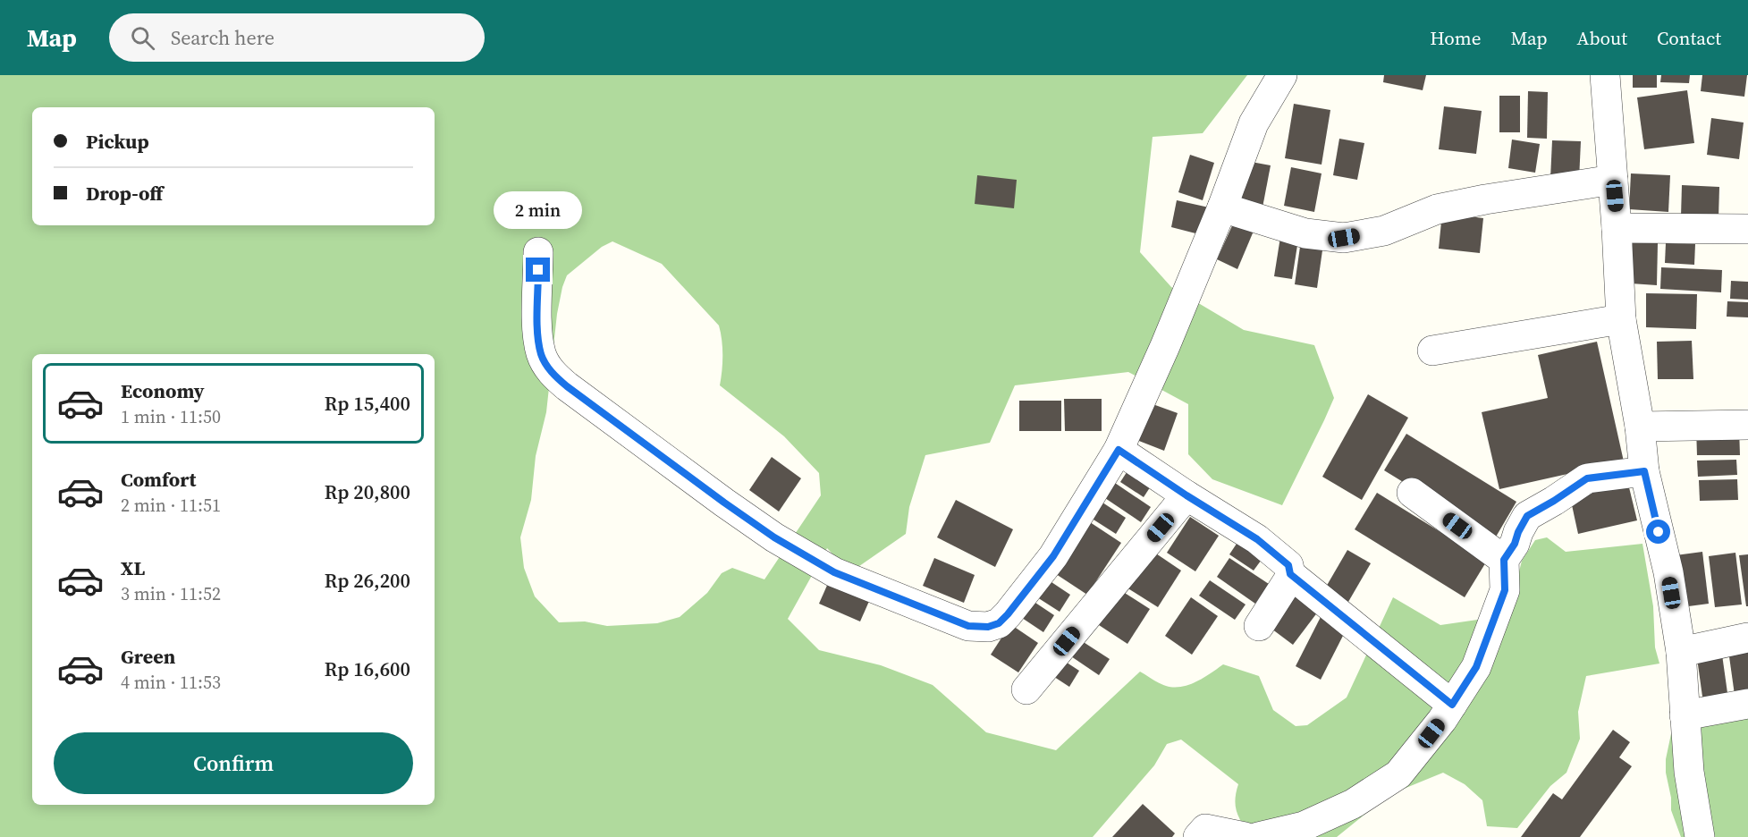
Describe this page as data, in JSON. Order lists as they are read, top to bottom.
{
  "page": {
    "header": "Map",
    "search": "Search here",
    "nav": [
      "Home",
      "Map",
      "About",
      "Contact"
    ],
    "banner": ["Pickup", "Drop-off"],
    "bubble": "2 min",
    "list": [
      {
        "name": "Economy",
        "note": "1 min · 11:50",
        "value": "Rp 15,400"
      },
      {
        "name": "Comfort",
        "note": "2 min · 11:51",
        "value": "Rp 20,800"
      },
      {
        "name": "XL",
        "note": "3 min · 11:52",
        "value": "Rp 26,200"
      },
      {
        "name": "Green",
        "note": "4 min · 11:53",
        "value": "Rp 16,600"
      }
    ],
    "buttons": "Confirm"
  }
}
